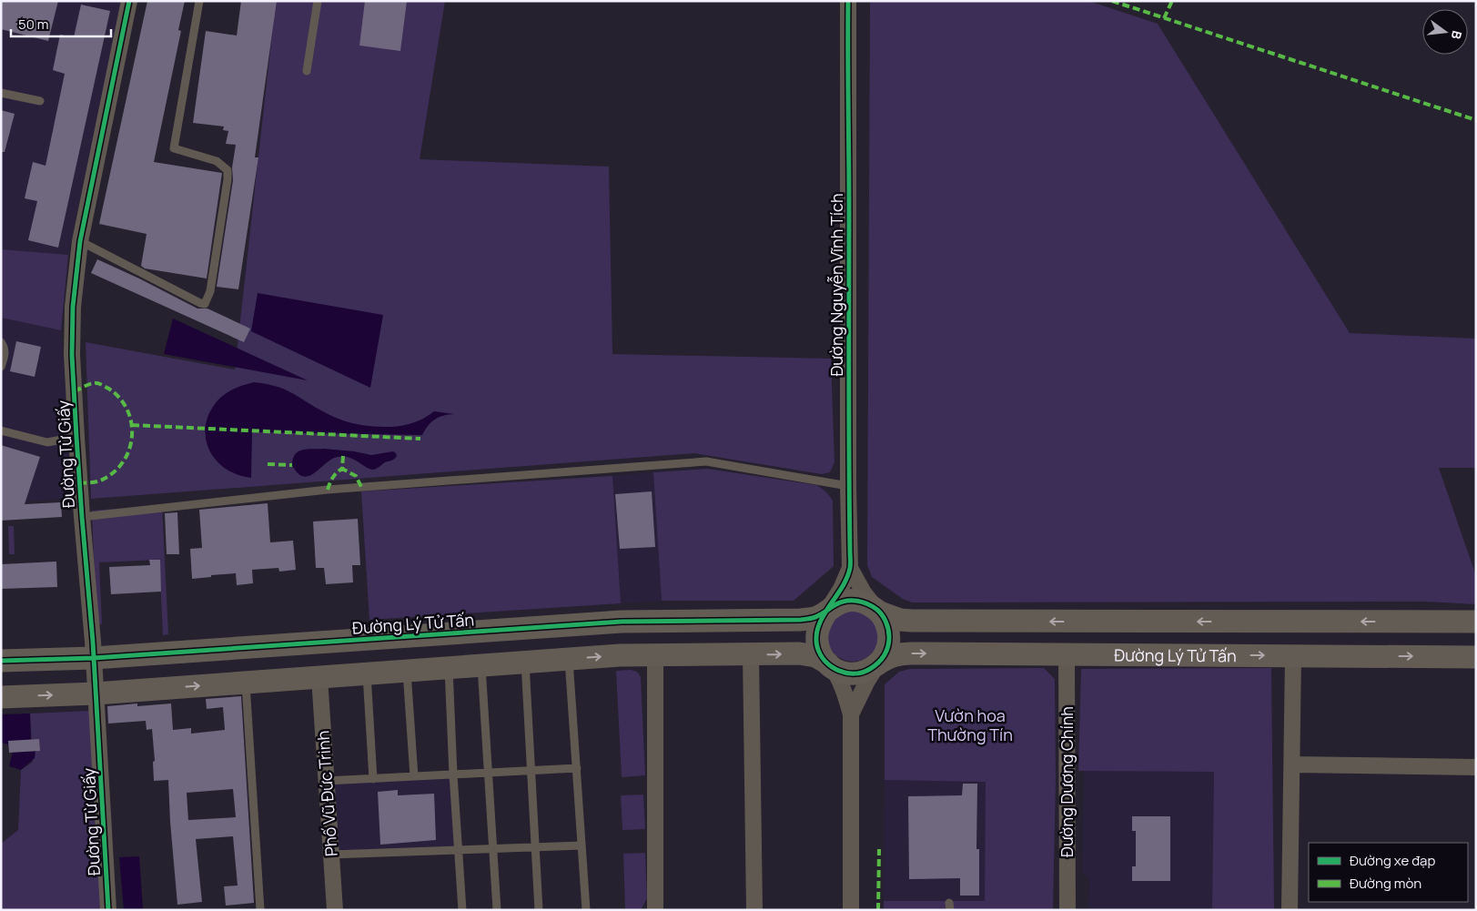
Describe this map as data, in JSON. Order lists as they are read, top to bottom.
{
  "streets": {
    "street": [
      "Đường Nguyễn Vĩnh Tích",
      "Đường Từ Giấy",
      "Đường Lý Tử Tấn",
      "Đường Dương Chính",
      "Phố Vũ Đức Trinh"
    ]
  },
  "crossings": [
    ["Đường Từ Giấy", "Đường Lý Tử Tấn"],
    ["Đường Lý Tử Tấn", "Đường Dương Chính"]
  ],
  "parks": ["Vườn hoa Thường Tín"],
  "legend": ["Đường xe đạp", "Đường mòn"],
  "scale_bar": "50 m",
  "north": "right"
}
